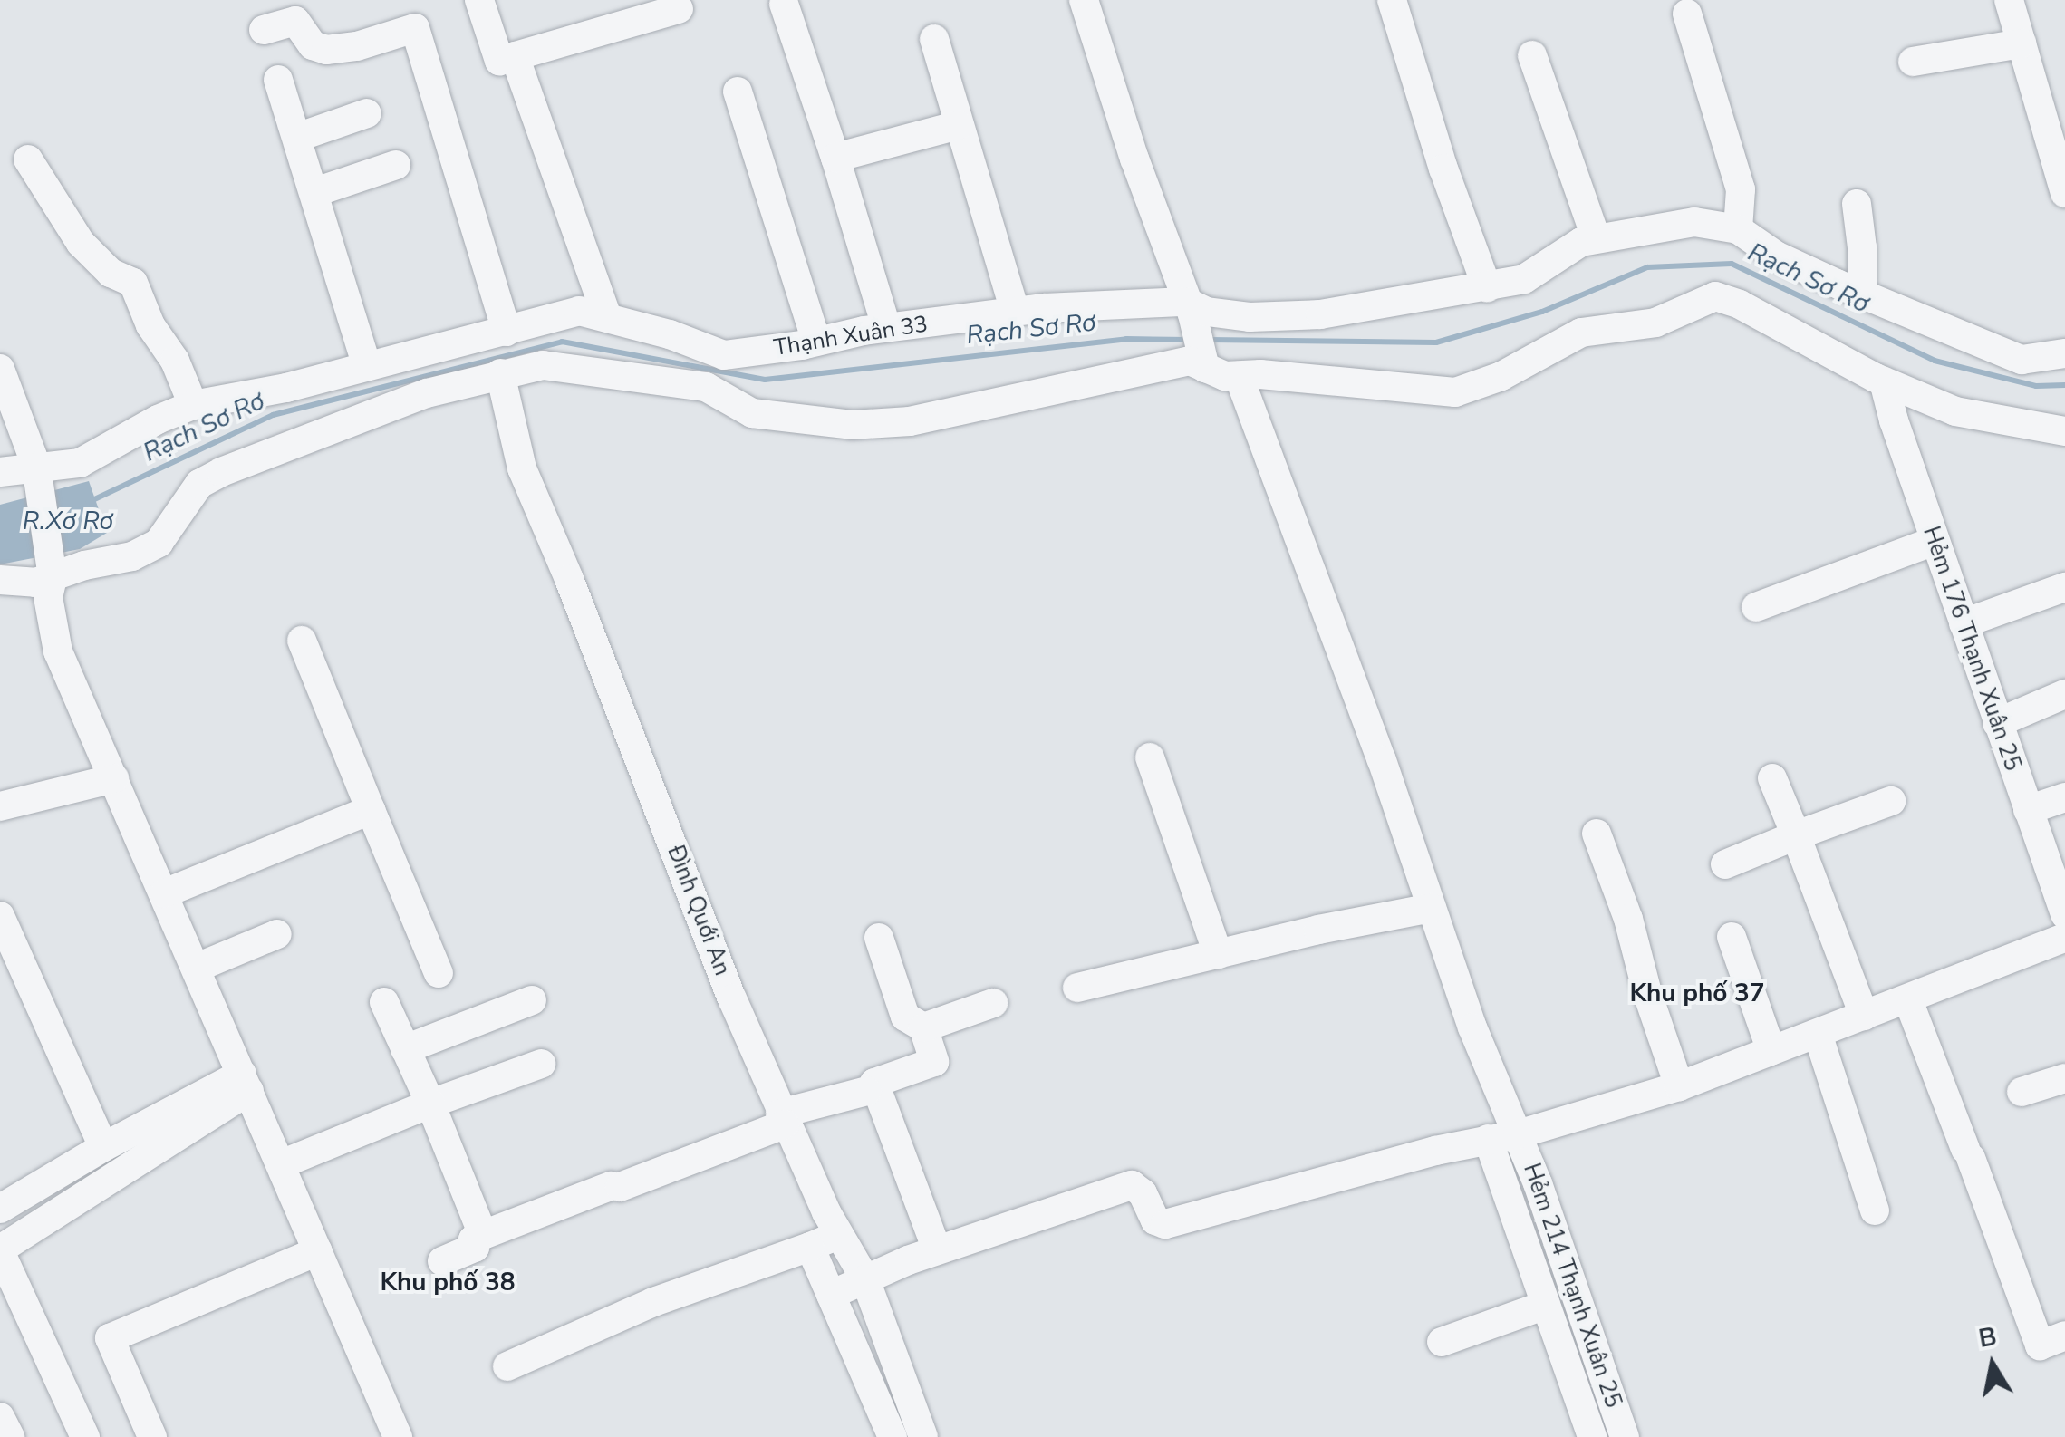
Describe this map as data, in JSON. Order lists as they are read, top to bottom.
{
  "streets": {
    "street": [
      "Thạnh Xuân 33",
      "Hẻm 176 Thạnh Xuân 25",
      "Đình Quới An",
      "Hẻm 214 Thạnh Xuân 25"
    ]
  },
  "districts": ["Khu phố 37", "Khu phố 38"],
  "water": ["Rạch Sơ Rơ", "R.Xơ Rơ"],
  "north": "top"
}
